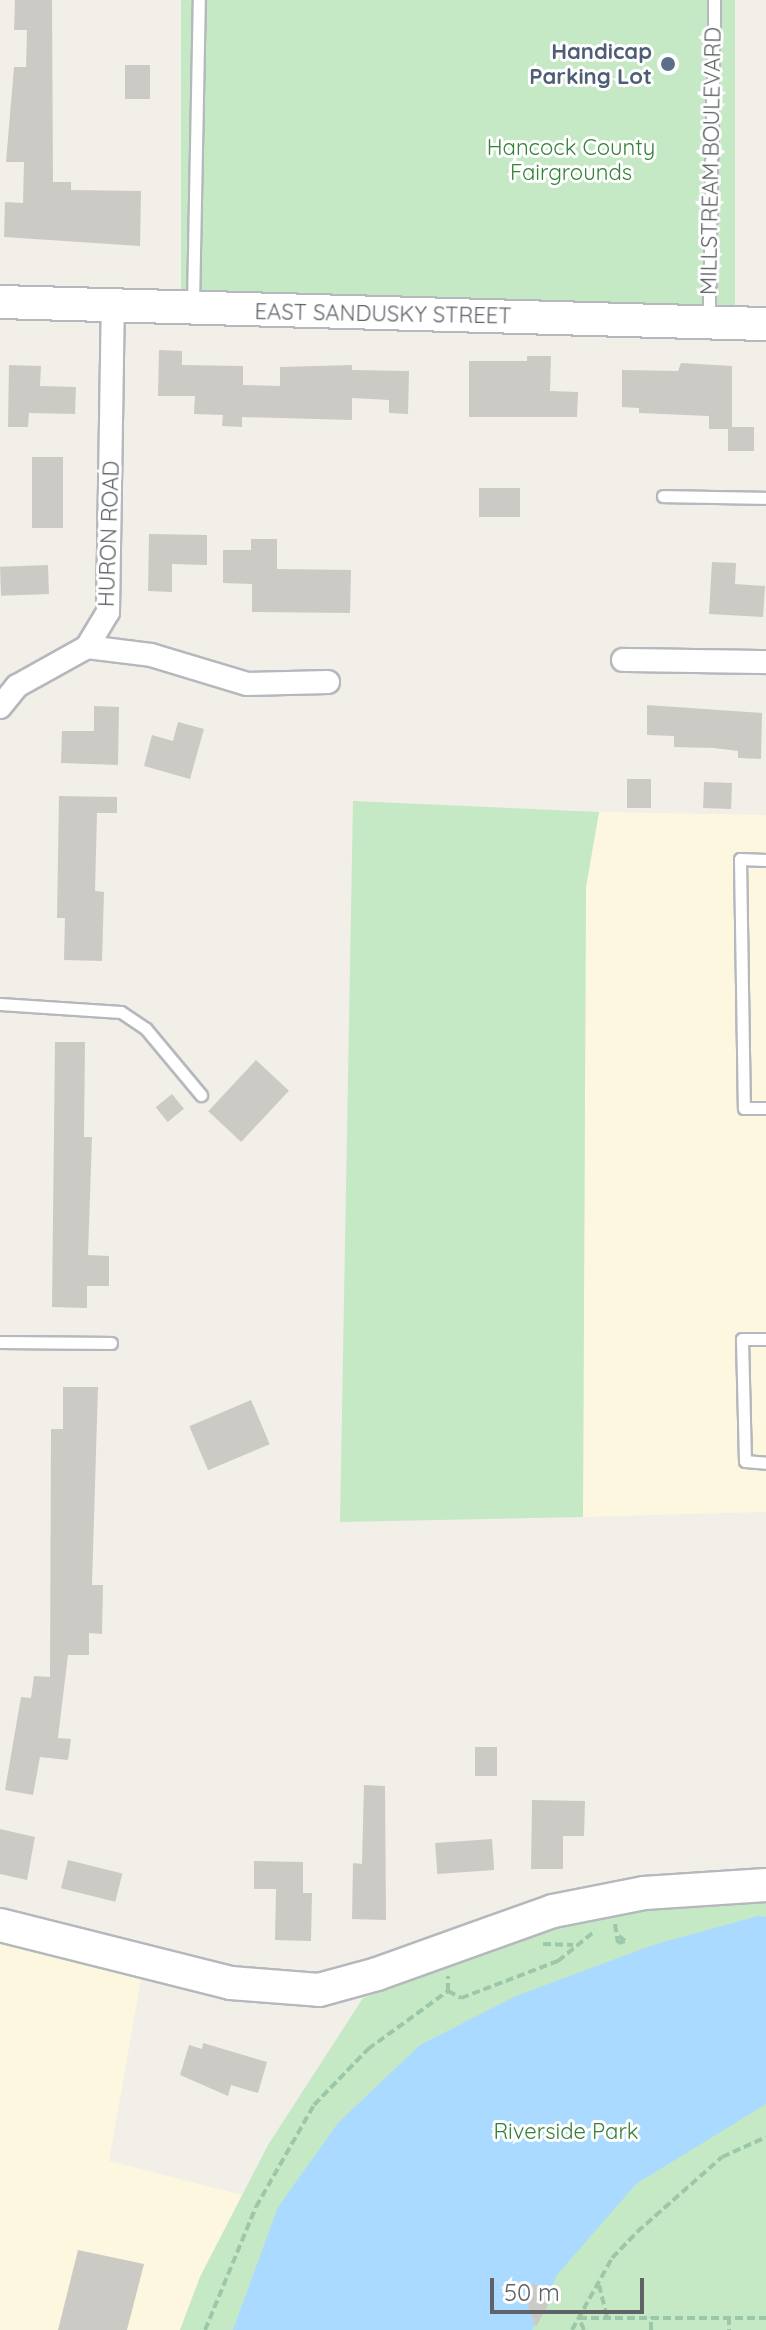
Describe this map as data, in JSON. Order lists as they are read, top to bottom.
{
  "streets": {
    "main road": ["EAST SANDUSKY STREET"],
    "street": ["HURON ROAD"],
    "lane": ["MILLSTREAM BOULEVARD"]
  },
  "crossings": [
    ["MILLSTREAM BOULEVARD", "EAST SANDUSKY STREET"],
    ["EAST SANDUSKY STREET", "HURON ROAD"]
  ],
  "parks": ["Hancock County Fairgrounds", "Riverside Park"],
  "places": ["Handicap Parking Lot"],
  "scale_bar": "50 m"
}
